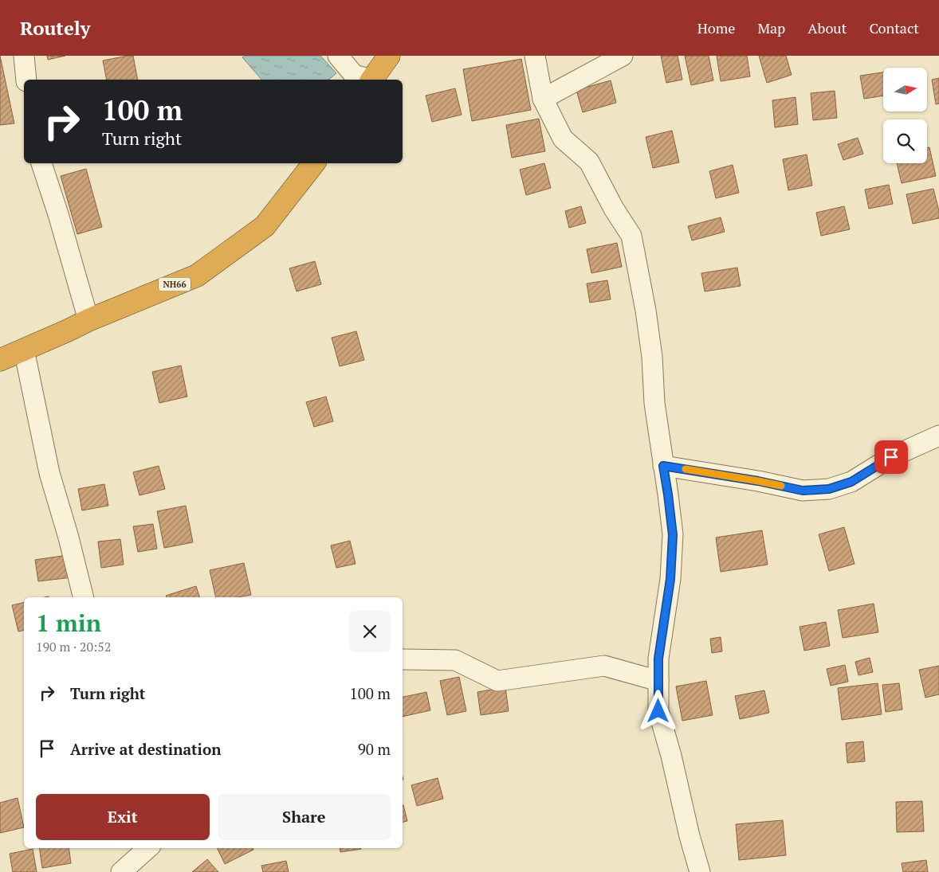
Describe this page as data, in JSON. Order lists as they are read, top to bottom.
{
  "streets": {
    "highway": ["NH66"]
  },
  "north": "right",
  "page": {
    "header": "Routely",
    "nav": [
      "Home",
      "Map",
      "About",
      "Contact"
    ],
    "turn": ["100 m", "Turn right"],
    "heading": ["1 min", "190 m · 20:52"],
    "list": [
      {
        "name": "Turn right",
        "value": "100 m"
      },
      {
        "name": "Arrive at destination",
        "value": "90 m"
      }
    ],
    "buttons": ["Exit", "Share"]
  }
}
